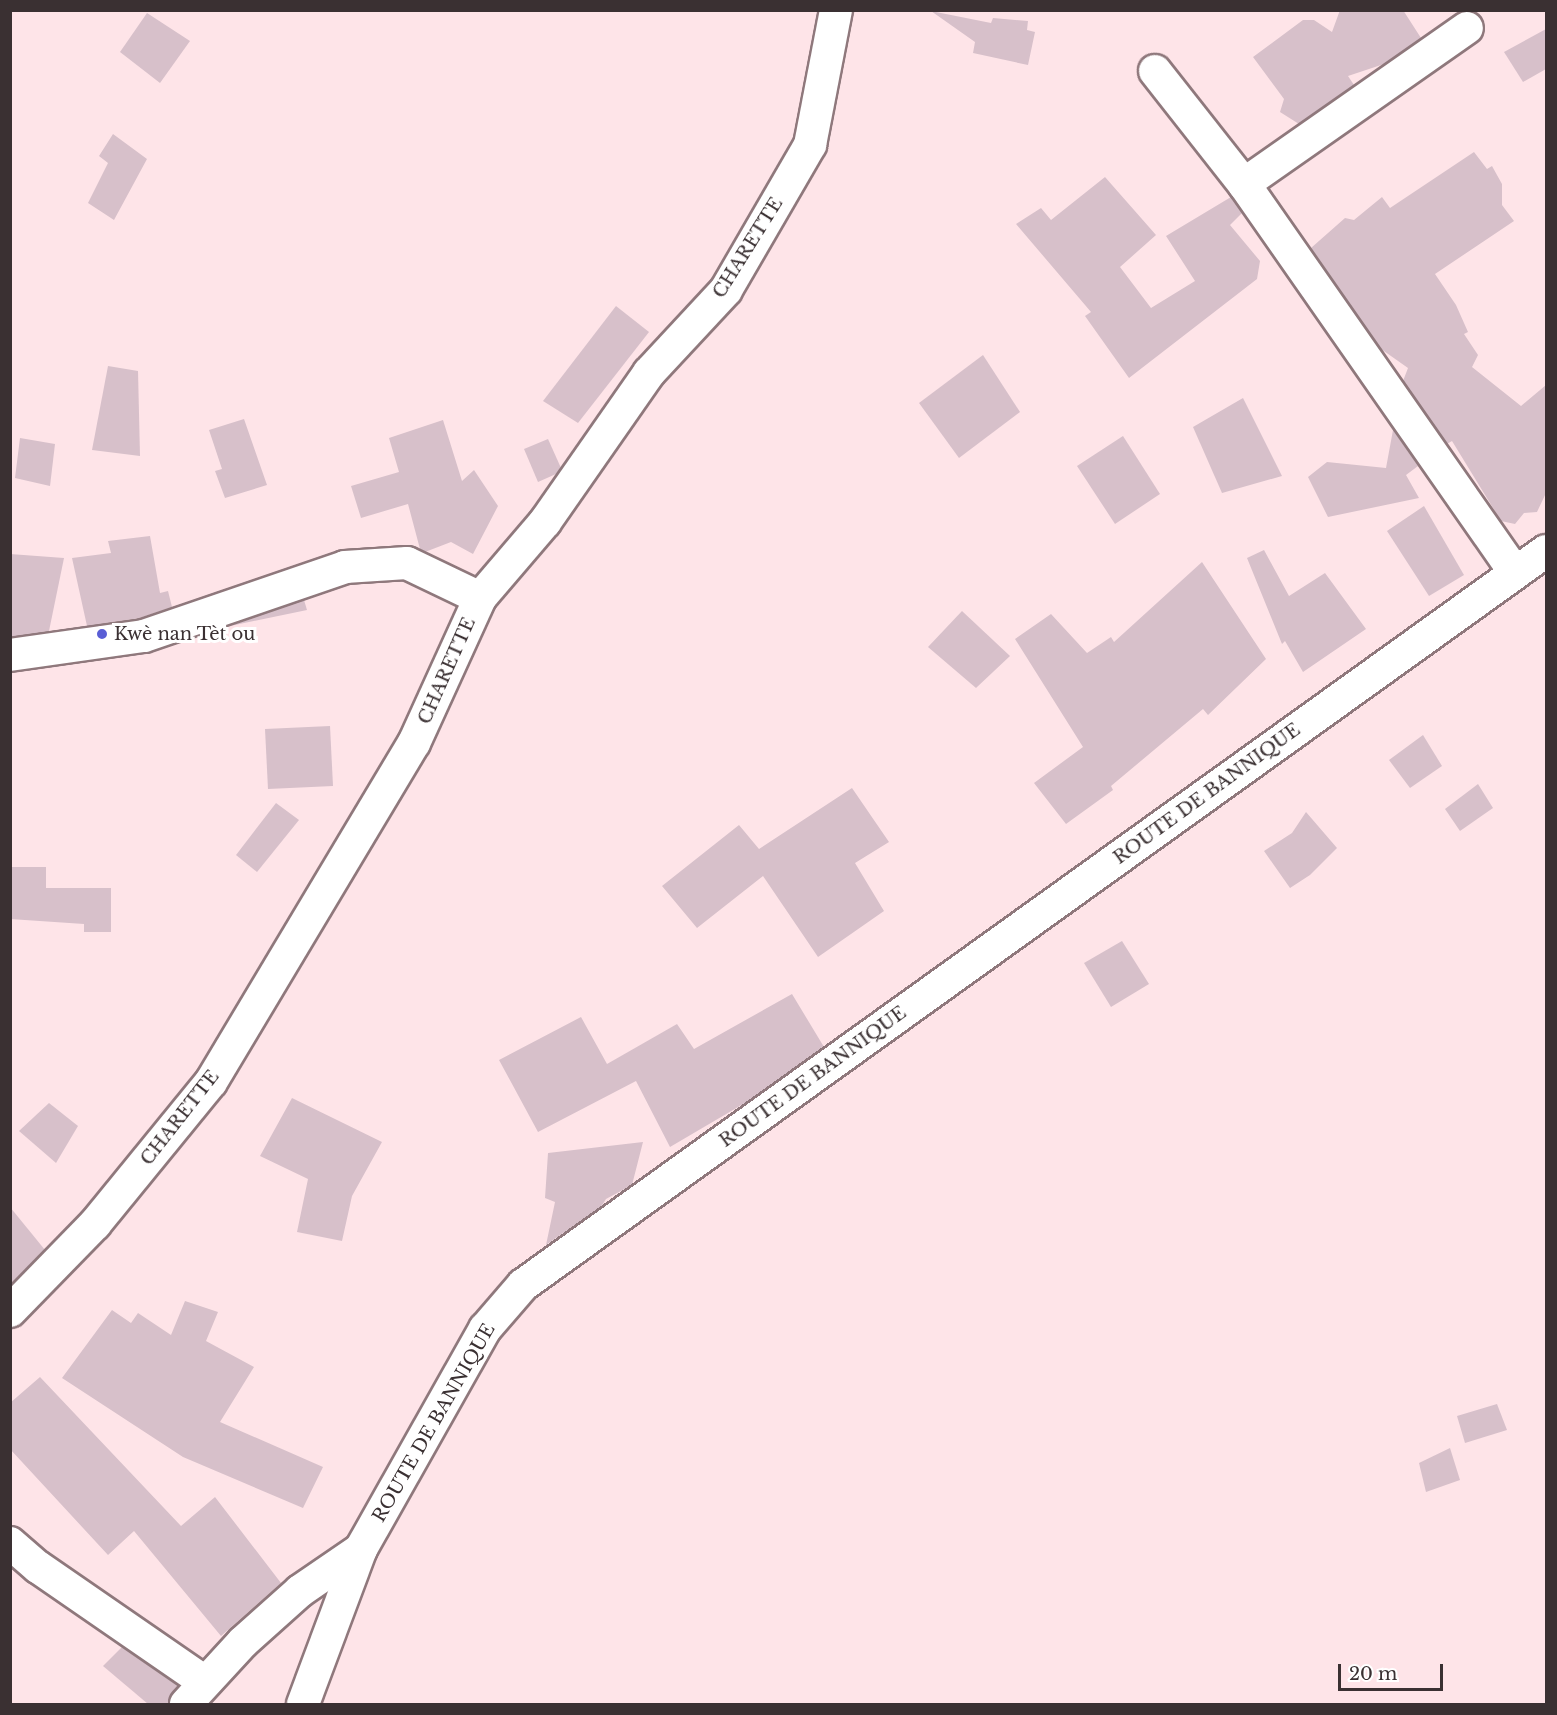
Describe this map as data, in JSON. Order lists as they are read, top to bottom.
{
  "streets": {
    "street": ["CHARETTE", "ROUTE DE BANNIQUE"]
  },
  "places": ["Kwè nan Tèt ou"],
  "scale_bar": "20 m"
}
